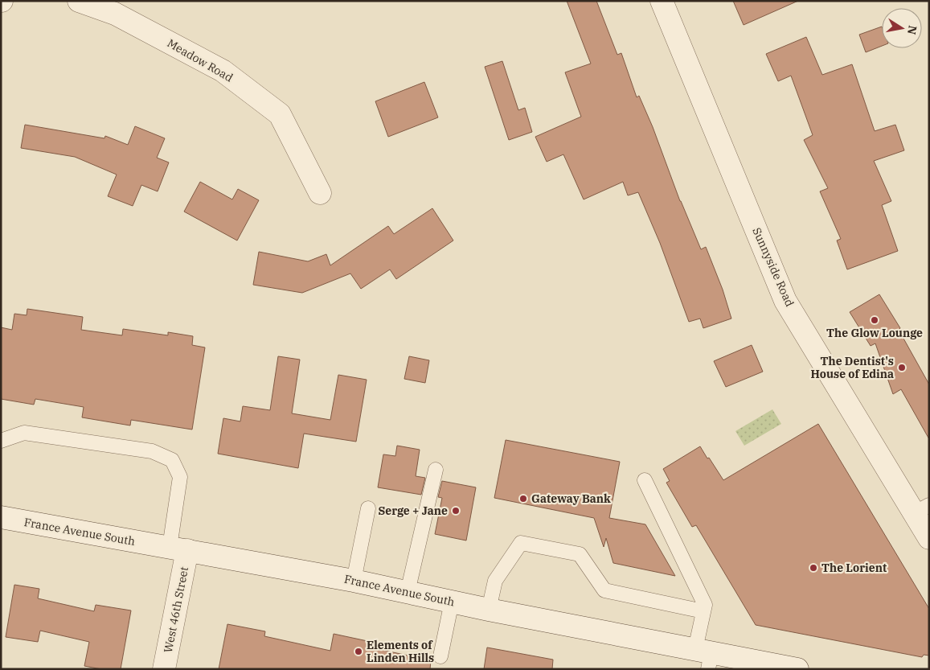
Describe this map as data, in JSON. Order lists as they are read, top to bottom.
{
  "streets": {
    "street": [
      "Meadow Road",
      "Sunnyside Road",
      "France Avenue South",
      "West 46th Street"
    ]
  },
  "crossings": [
    ["France Avenue South", "West 46th Street"]
  ],
  "places": [
    "The Glow Lounge",
    "The Dentist's House of Edina",
    "Gateway Bank",
    "Serge + Jane",
    "The Lorient",
    "Elements of Linden Hills"
  ],
  "north": "right"
}
